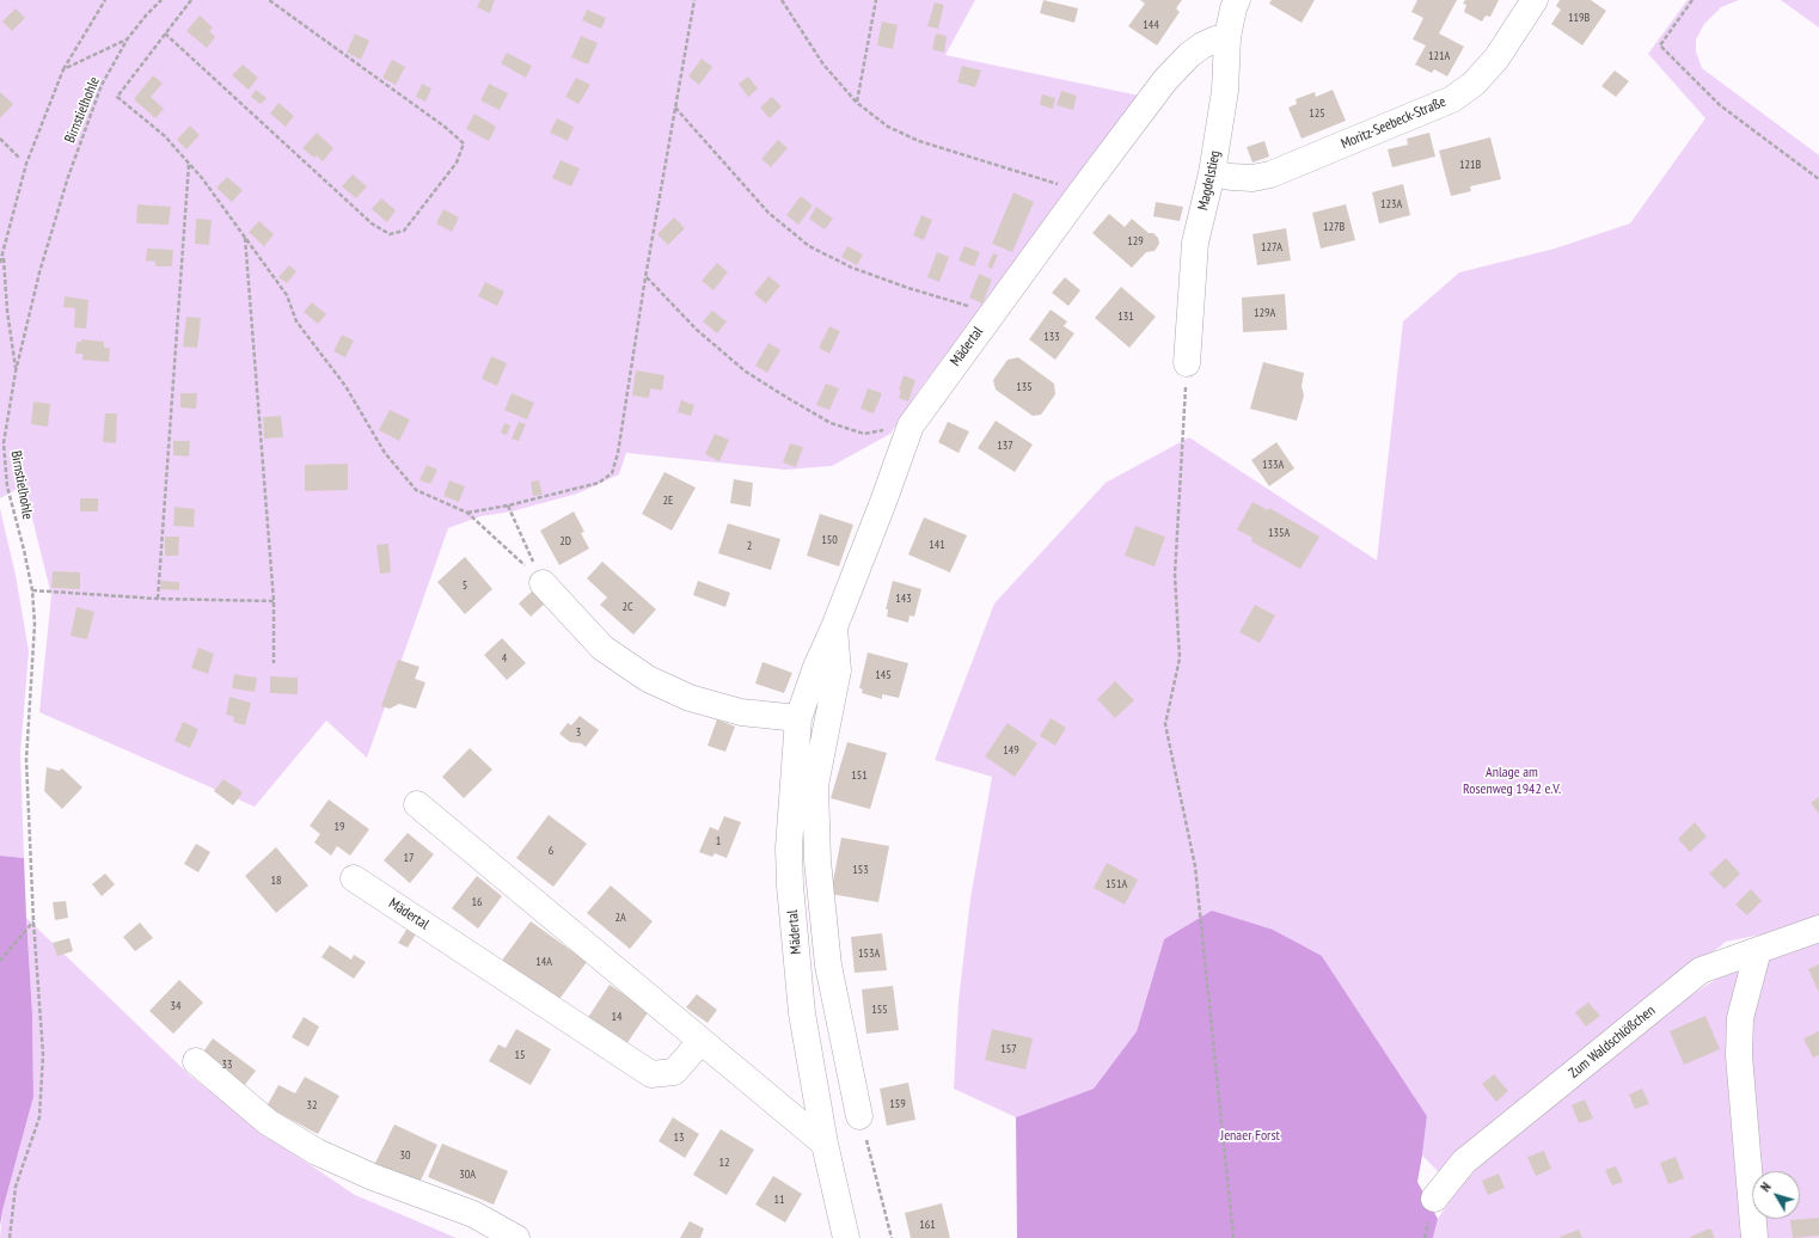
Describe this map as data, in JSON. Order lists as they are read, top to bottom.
{
  "streets": {
    "street": [
      "Moritz-Seebeck-Straße",
      "Magdelstieg",
      "Mädertal",
      "Zum Waldschlößchen"
    ],
    "path": ["Birnstielhohle"]
  },
  "crossings": [
    ["Moritz-Seebeck-Straße", "Magdelstieg"],
    ["Magdelstieg", "Mädertal"]
  ],
  "parks": ["Anlage am Rosenweg 1942 e.V.", "Jenaer Forst"],
  "house_numbers": [
    "119B",
    "144",
    "121A",
    "125",
    "121B",
    "123A",
    "127B",
    "129",
    "127A",
    "129A",
    "131",
    "133",
    "135",
    "137",
    "133A",
    "2E",
    "135A",
    "150",
    "2D",
    "141",
    "2",
    "5",
    "143",
    "2C",
    "4",
    "145",
    "3",
    "149",
    "151",
    "19",
    "1",
    "6",
    "17",
    "153",
    "18",
    "151A",
    "16",
    "2A",
    "153A",
    "14A",
    "34",
    "155",
    "14",
    "157",
    "15",
    "33",
    "159",
    "32",
    "13",
    "30",
    "12",
    "30A",
    "11",
    "161"
  ],
  "north": "top left"
}
